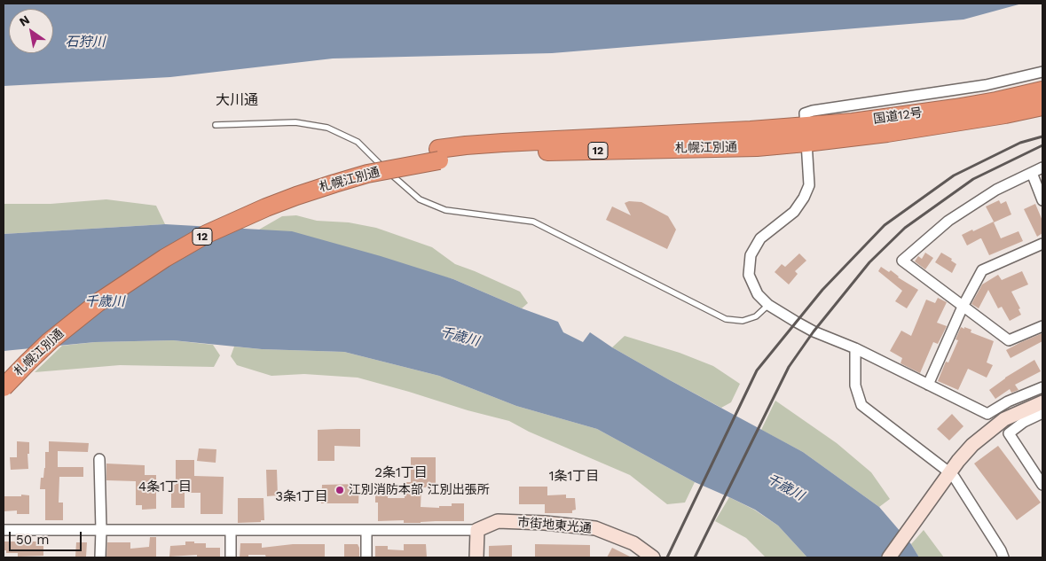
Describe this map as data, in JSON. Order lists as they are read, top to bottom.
{
  "streets": {
    "highway": ["国道12号", "札幌江別通", "12"],
    "street": ["市街地東光通"]
  },
  "crossings": [
    ["国道12号", "札幌江別通"]
  ],
  "districts": [
    "大川通",
    "2条1丁目",
    "1条1丁目",
    "4条1丁目",
    "3条1丁目"
  ],
  "water": ["石狩川", "千歳川"],
  "places": ["江別消防本部 江別出張所"],
  "scale_bar": "50 m",
  "north": "top left"
}
